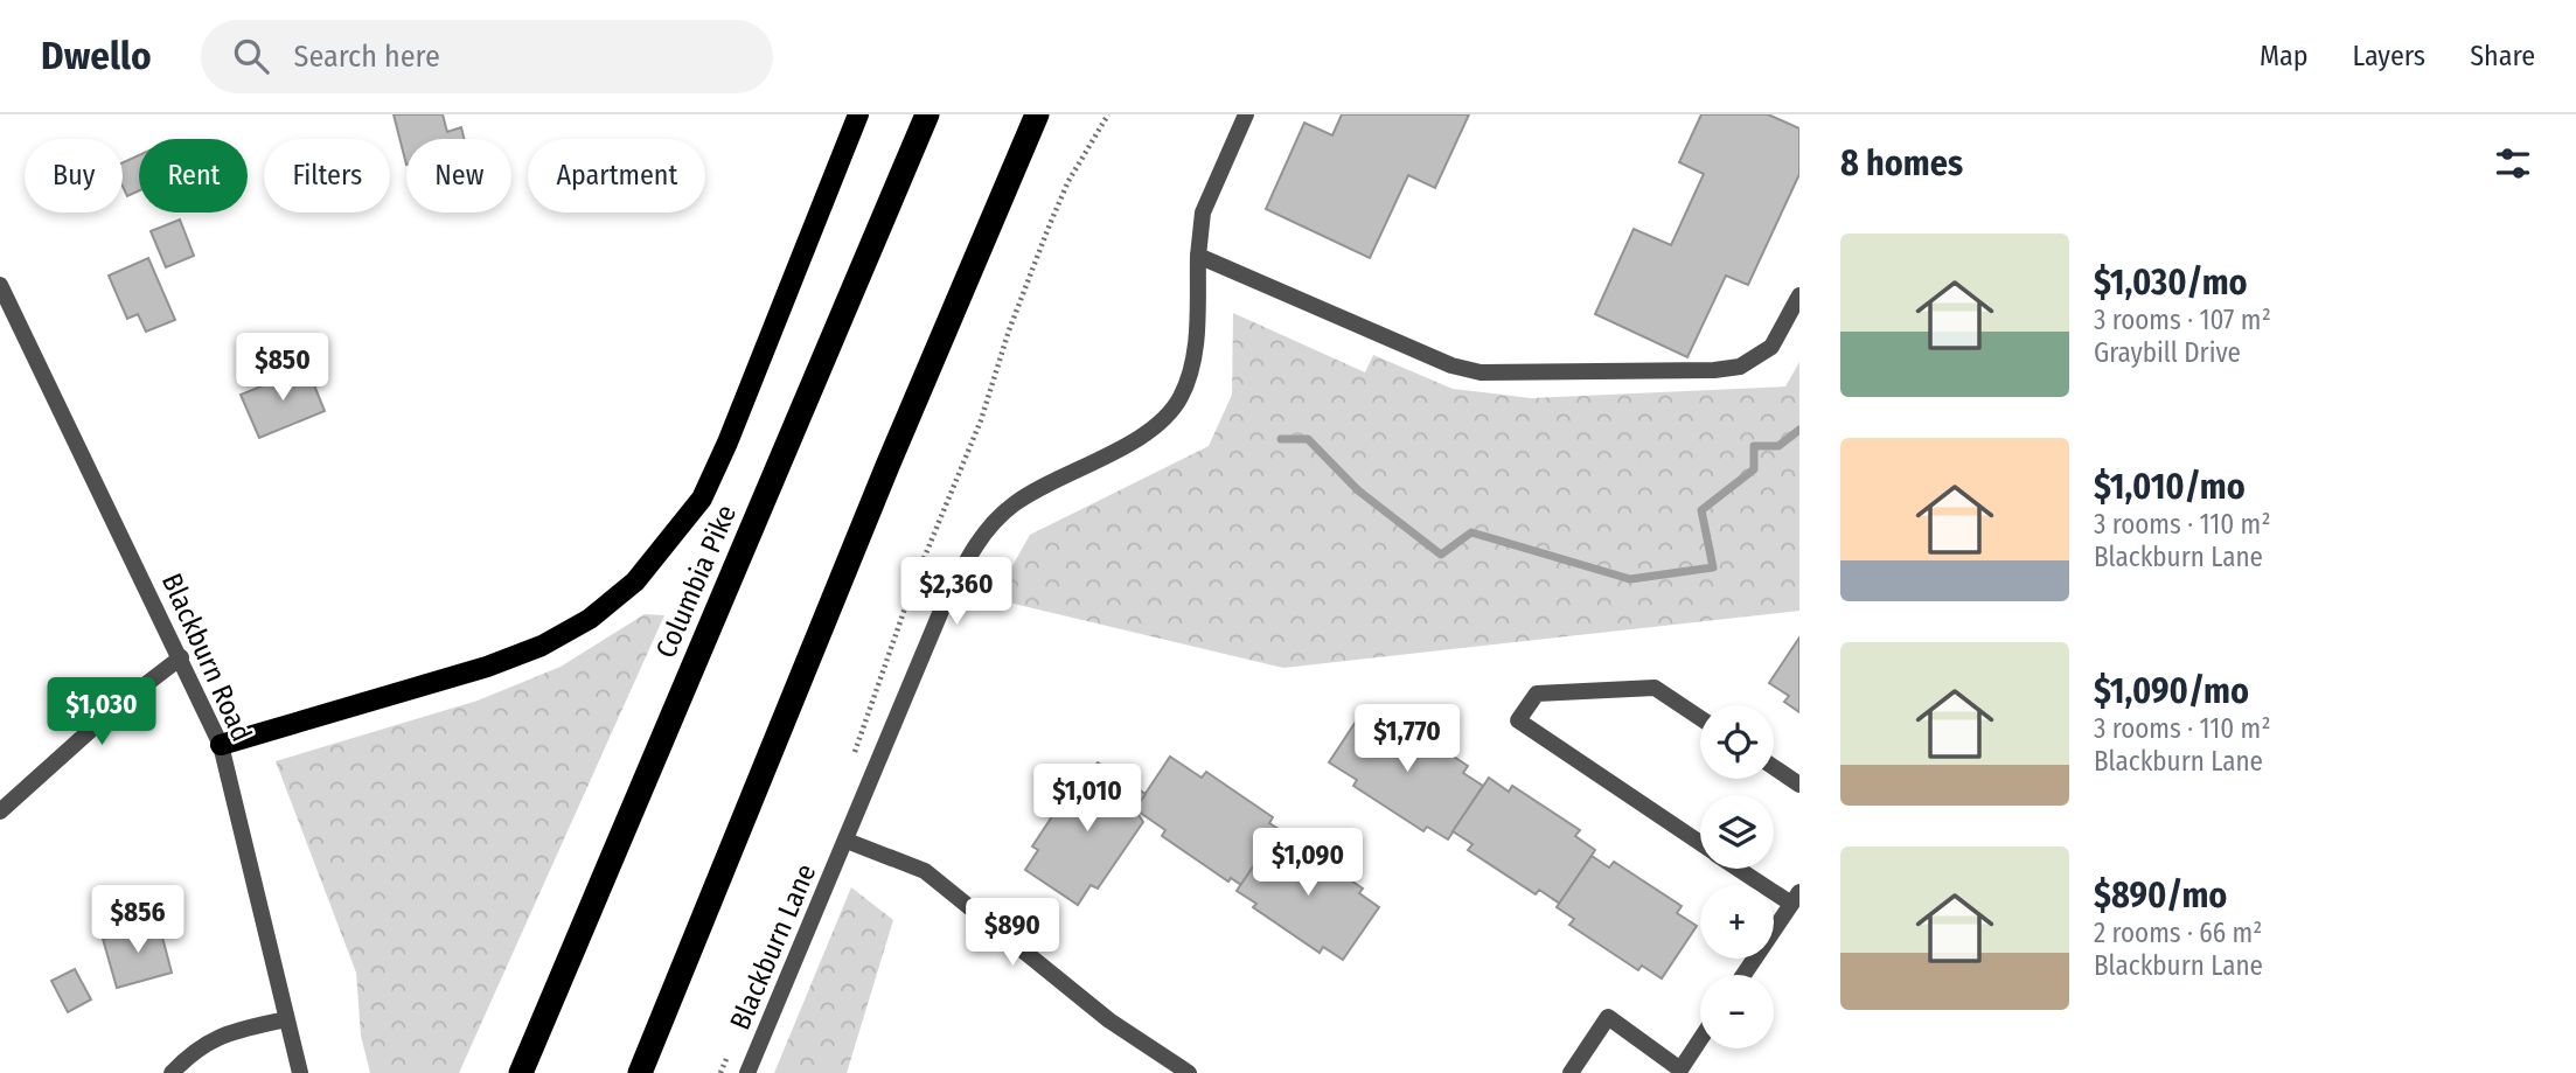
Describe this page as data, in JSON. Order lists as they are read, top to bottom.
{
  "streets": {
    "highway": ["Columbia Pike"],
    "street": ["Blackburn Road", "Blackburn Lane"]
  },
  "page": {
    "header": "Dwello",
    "search": "Search here",
    "nav": ["Map", "Layers", "Share"],
    "heading": "8 homes",
    "chip": [
      "Buy",
      "Rent",
      "Filters",
      "New",
      "Apartment"
    ],
    "list": [
      {
        "name": "$1,030/mo",
        "note": "3 rooms · 107 m² · Graybill Drive"
      },
      {
        "name": "$1,010/mo",
        "note": "3 rooms · 110 m² · Blackburn Lane"
      },
      {
        "name": "$1,090/mo",
        "note": "3 rooms · 110 m² · Blackburn Lane"
      },
      {
        "name": "$890/mo",
        "note": "2 rooms · 66 m² · Blackburn Lane"
      }
    ],
    "price": [
      "$850",
      "$2,360",
      "$1,030",
      "$1,770",
      "$1,010",
      "$1,090",
      "$856",
      "$890"
    ],
    "map_buttons": ["+", "−"]
  }
}
